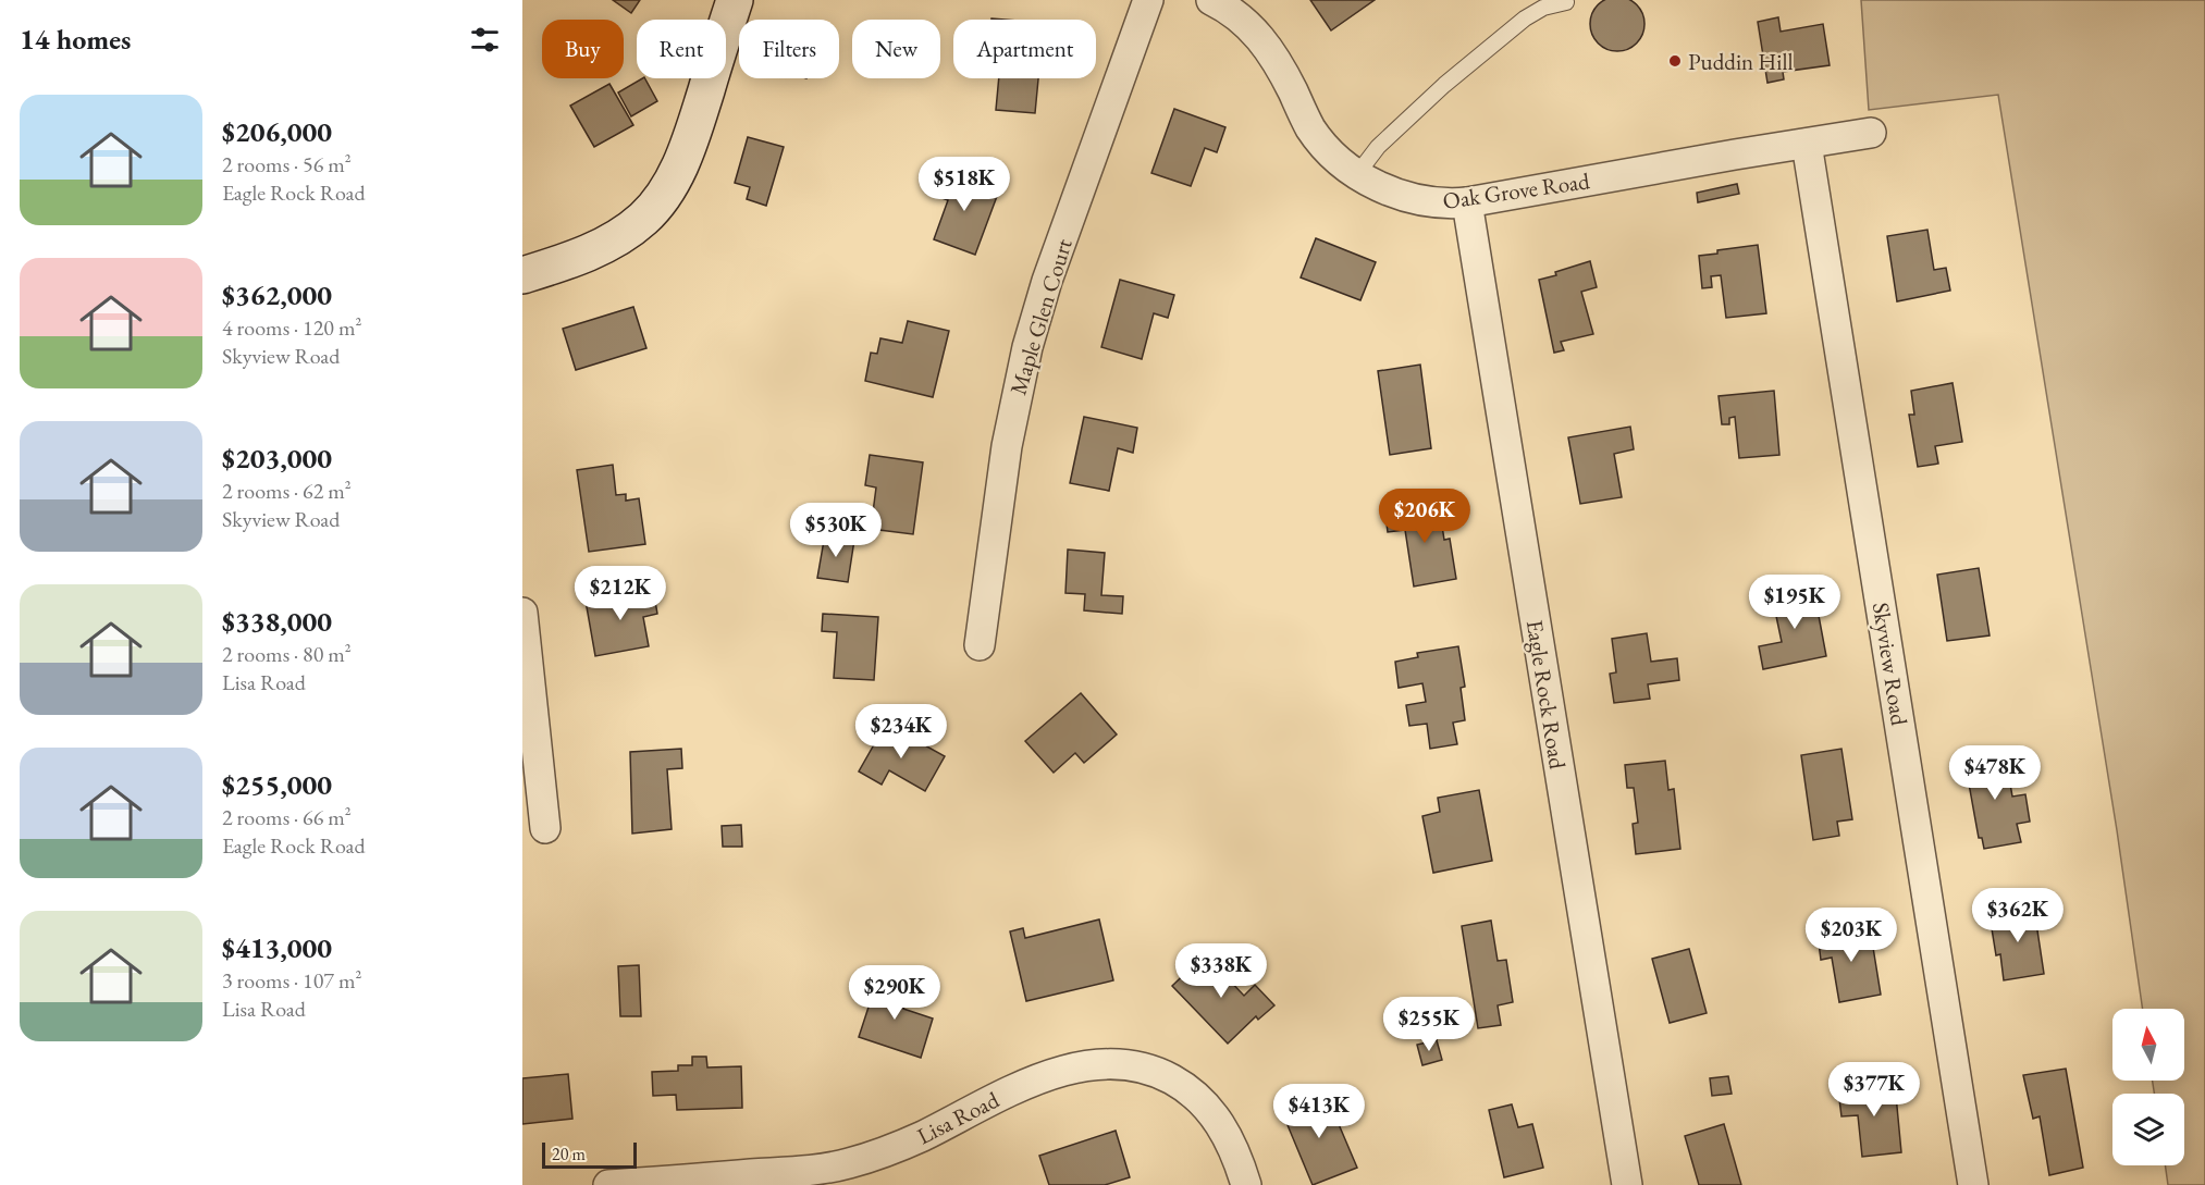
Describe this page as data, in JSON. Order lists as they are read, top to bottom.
{
  "streets": {
    "street": [
      "Oak Grove Road",
      "Maple Glen Court",
      "Skyview Road",
      "Eagle Rock Road",
      "Lisa Road"
    ]
  },
  "crossings": [
    ["Oak Grove Road", "Skyview Road"],
    ["Oak Grove Road", "Eagle Rock Road"]
  ],
  "places": ["Puddin Hill"],
  "scale_bar": "20 m",
  "north": "top",
  "page": {
    "heading": "14 homes",
    "chip": [
      "Buy",
      "Rent",
      "Filters",
      "New",
      "Apartment"
    ],
    "list": [
      {
        "name": "$206,000",
        "note": "2 rooms · 56 m² · Eagle Rock Road"
      },
      {
        "name": "$362,000",
        "note": "4 rooms · 120 m² · Skyview Road"
      },
      {
        "name": "$203,000",
        "note": "2 rooms · 62 m² · Skyview Road"
      },
      {
        "name": "$338,000",
        "note": "2 rooms · 80 m² · Lisa Road"
      },
      {
        "name": "$255,000",
        "note": "2 rooms · 66 m² · Eagle Rock Road"
      },
      {
        "name": "$413,000",
        "note": "3 rooms · 107 m² · Lisa Road"
      }
    ],
    "price": [
      "$518K",
      "$206K",
      "$530K",
      "$212K",
      "$195K",
      "$234K",
      "$478K",
      "$362K",
      "$203K",
      "$338K",
      "$290K",
      "$255K",
      "$377K",
      "$413K"
    ],
    "scale": "20 m"
  }
}
